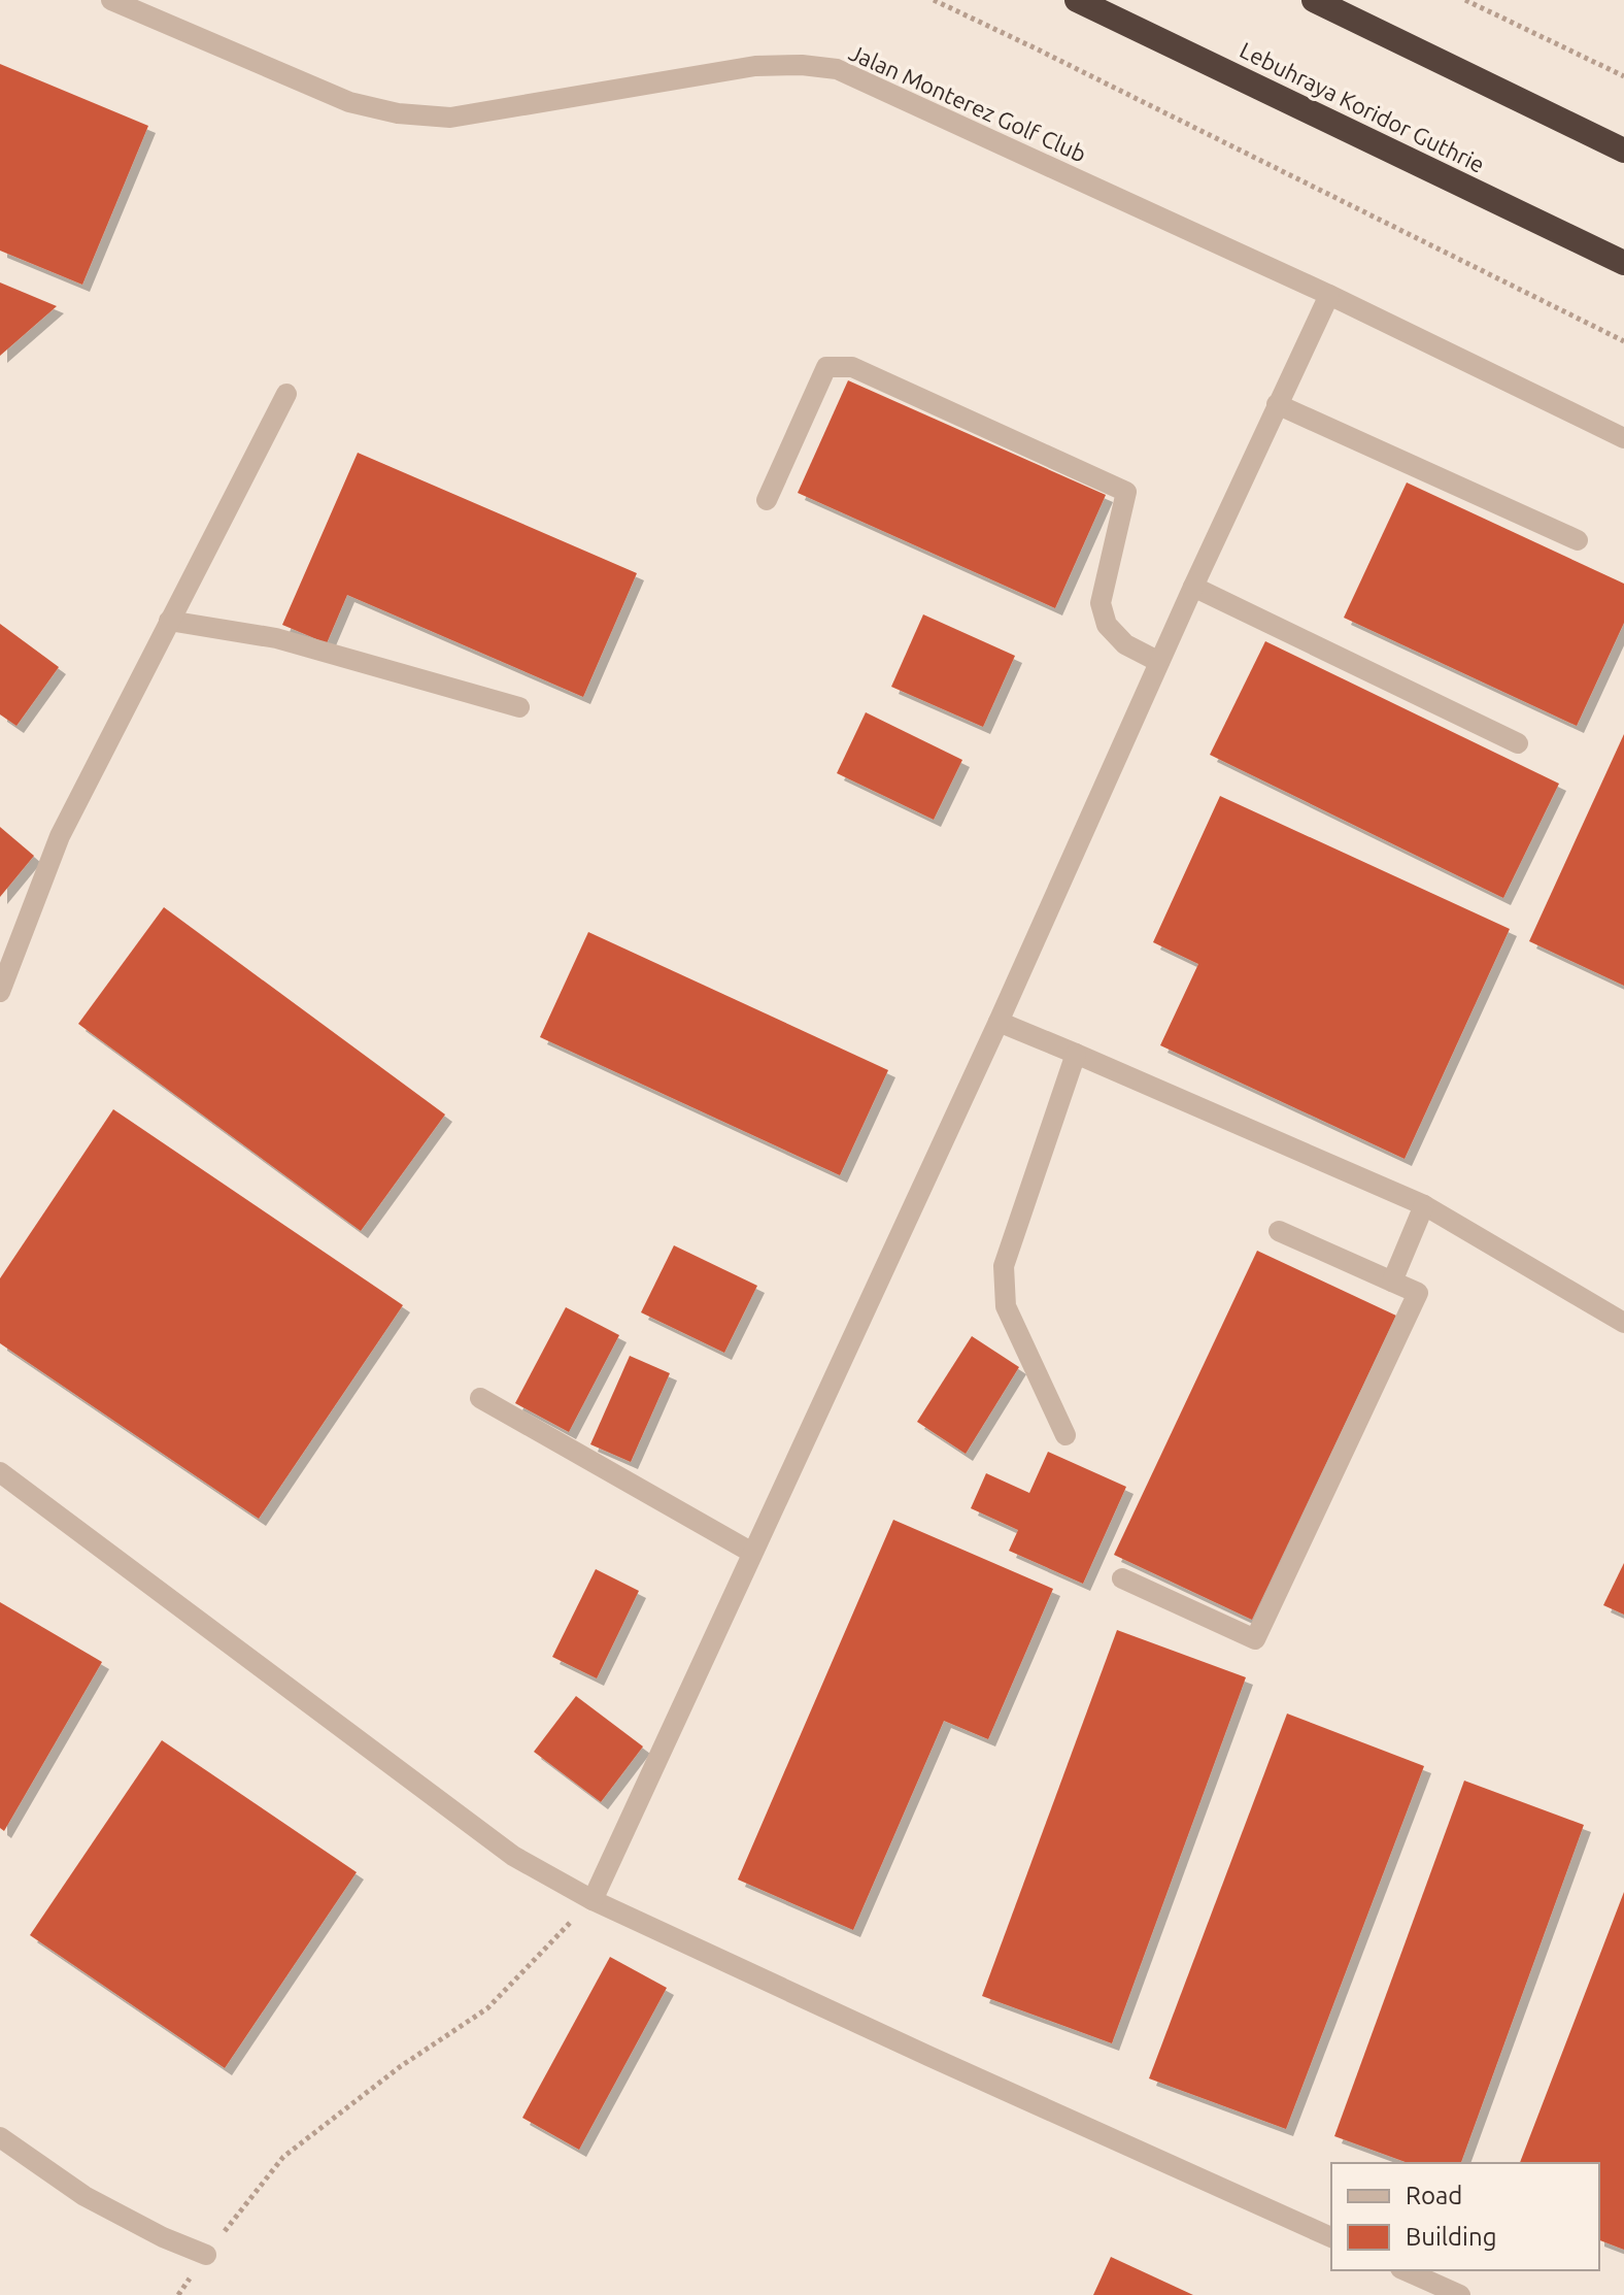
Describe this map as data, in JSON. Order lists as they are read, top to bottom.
{
  "streets": {
    "highway": ["Lebuhraya Koridor Guthrie"],
    "street": ["Jalan Monterez Golf Club"]
  },
  "legend": ["Road", "Building"]
}
